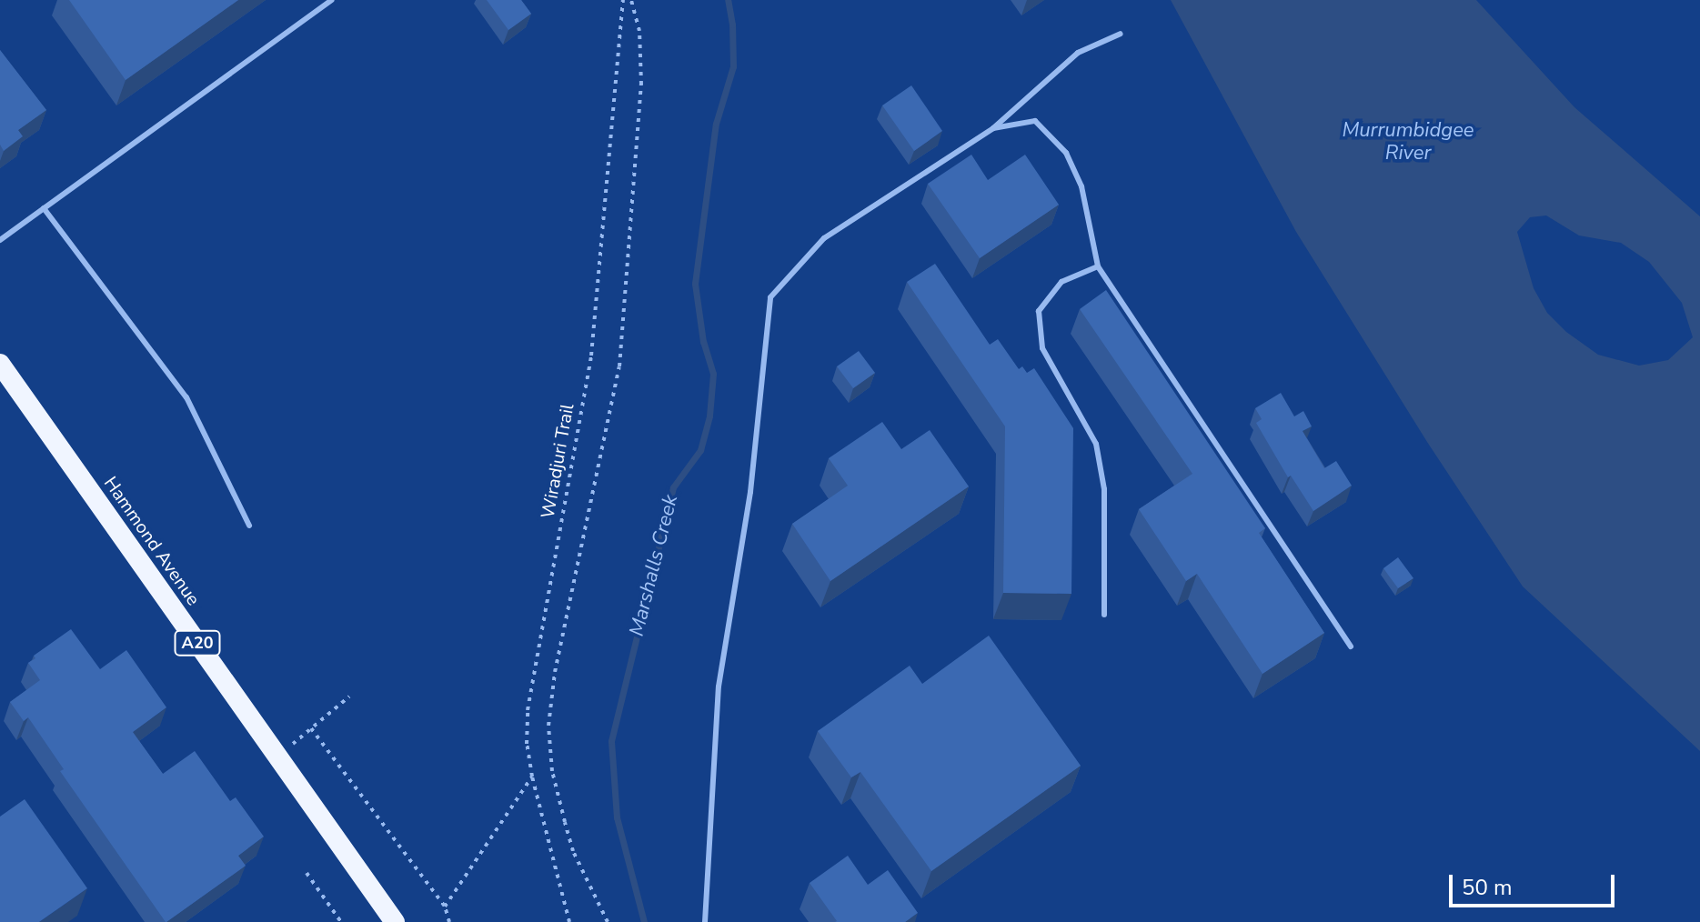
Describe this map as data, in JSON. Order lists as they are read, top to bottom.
{
  "streets": {
    "highway": ["Hammond Avenue", "A20"],
    "path": ["Wiradjuri Trail"]
  },
  "water": ["Murrumbidgee River", "Marshalls Creek"],
  "scale_bar": "50 m"
}
